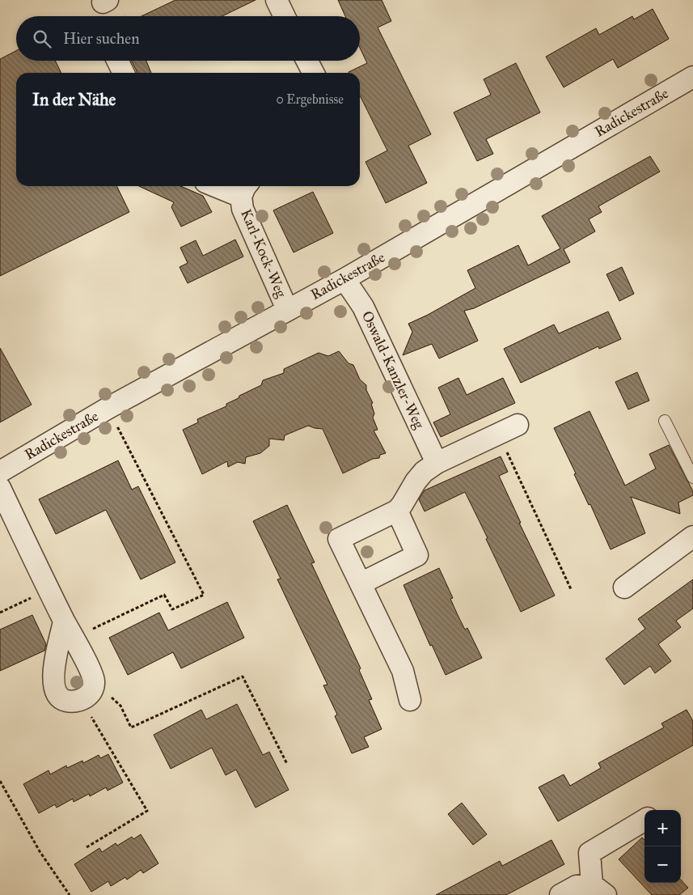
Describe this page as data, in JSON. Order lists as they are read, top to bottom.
{
  "streets": {
    "street": ["Radickestraße", "Karl-Kock-Weg", "Oswald-Kanzler-Weg"]
  },
  "crossings": [
    ["Radickestraße", "Karl-Kock-Weg"],
    ["Radickestraße", "Oswald-Kanzler-Weg"]
  ],
  "page": {
    "search": "Hier suchen",
    "heading": ["In der Nähe", "0 Ergebnisse"],
    "map_buttons": ["+", "−"]
  }
}
